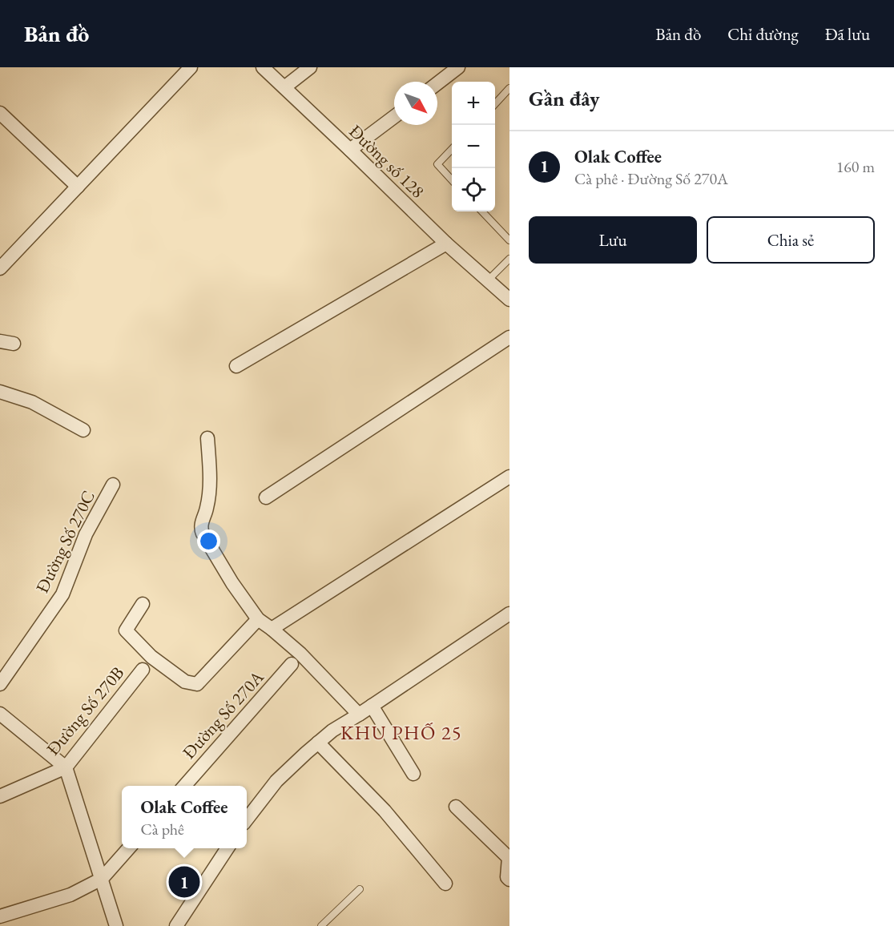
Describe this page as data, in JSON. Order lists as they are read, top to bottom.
{
  "streets": {
    "street": [
      "Đường số 128",
      "Đường Số 270C",
      "Đường Số 270B",
      "Đường Số 270A"
    ]
  },
  "districts": ["KHU PHỐ 25"],
  "north": "bottom right",
  "page": {
    "header": "Bản đồ",
    "nav": ["Bản đồ", "Chỉ đường", "Đã lưu"],
    "heading": "Gần đây",
    "map_buttons": ["+", "−"],
    "list": [
      {
        "mark": "1",
        "name": "Olak Coffee",
        "note": "Cà phê · Đường Số 270A",
        "value": "160 m"
      }
    ],
    "buttons": ["Lưu", "Chia sẻ"],
    "popup": ["Olak Coffee", "Cà phê"],
    "pins": "1"
  }
}
